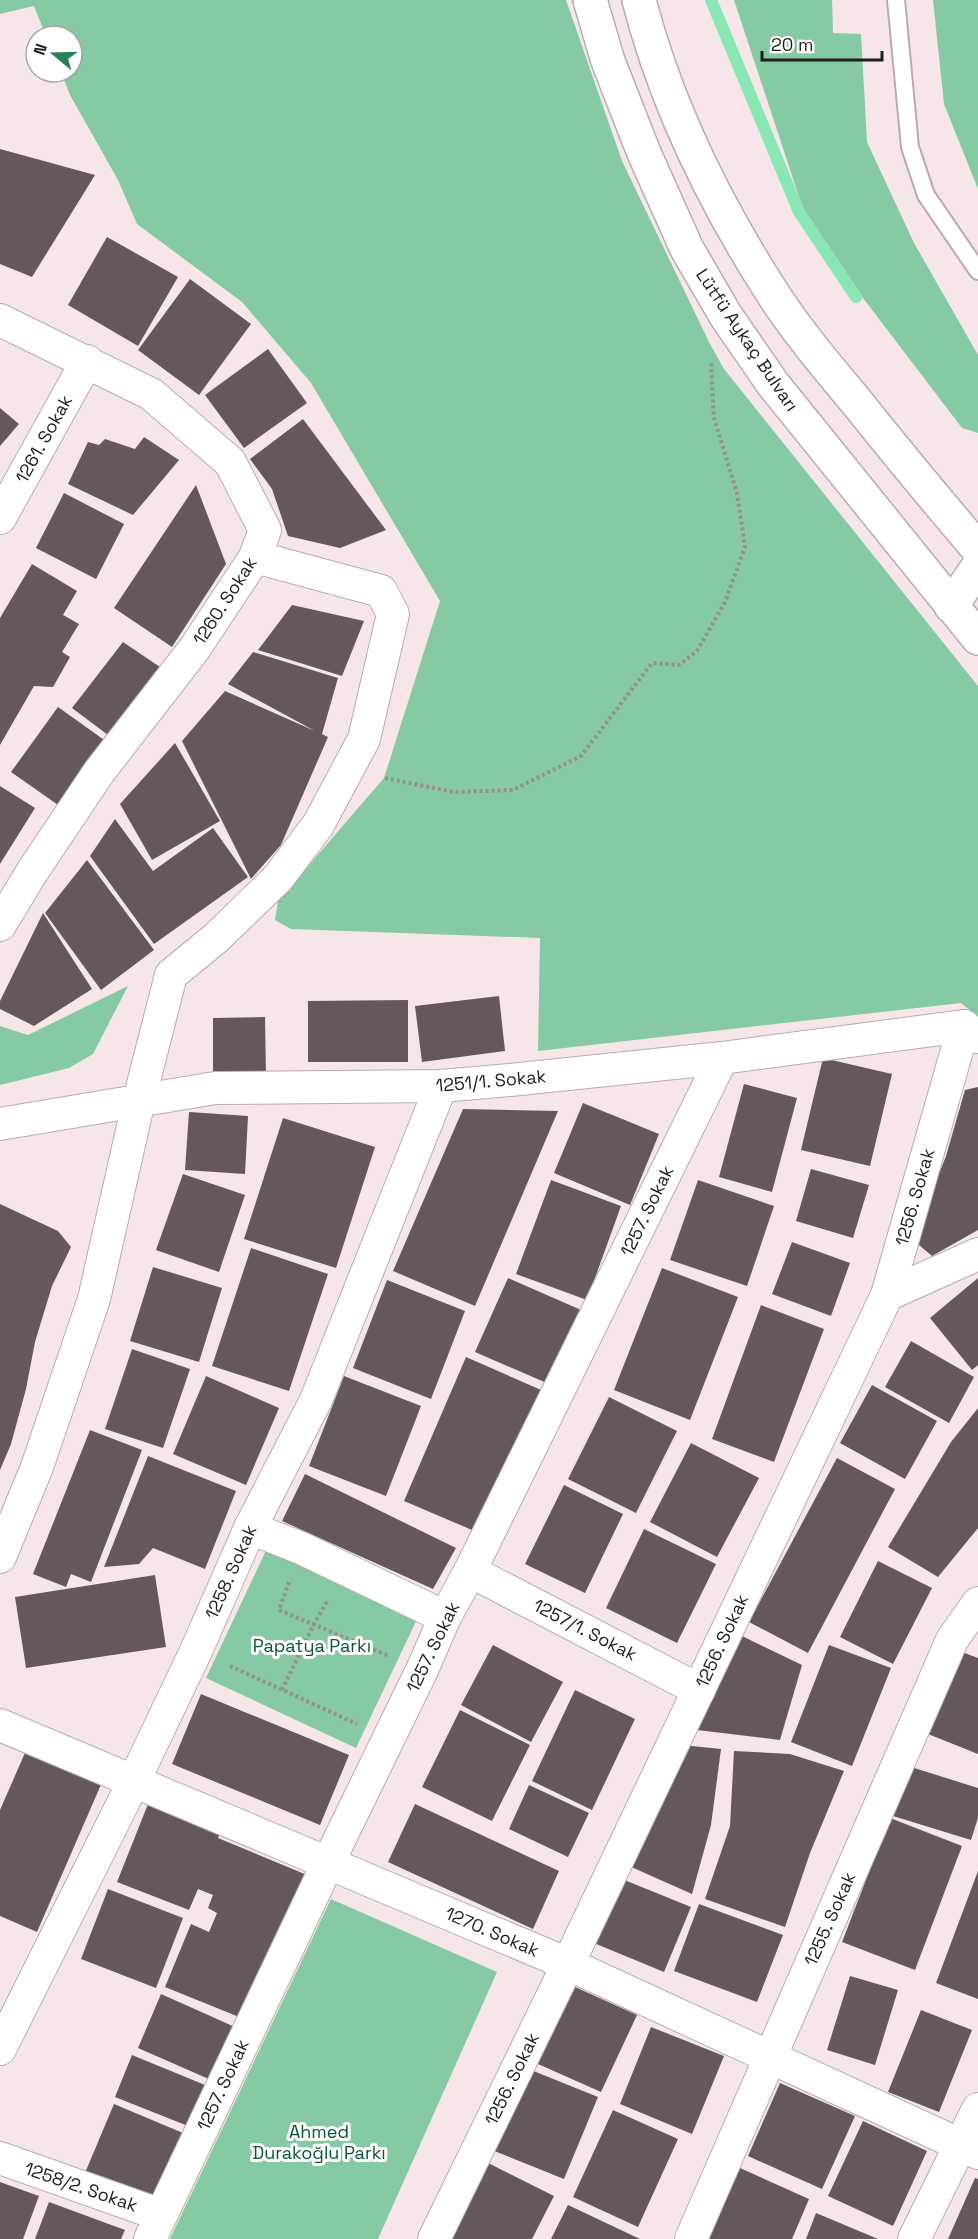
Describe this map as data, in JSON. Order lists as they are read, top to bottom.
{
  "streets": {
    "main road": ["Lütfü Aykaç Bulvarı"],
    "street": [
      "1261. Sokak",
      "1260. Sokak",
      "1251/1. Sokak",
      "1256. Sokak",
      "1257. Sokak",
      "1258. Sokak",
      "1257/1. Sokak",
      "1255. Sokak",
      "1270. Sokak",
      "1258/2. Sokak"
    ]
  },
  "crossings": [
    ["1261. Sokak", "1260. Sokak"],
    ["1251/1. Sokak", "1256. Sokak"],
    ["1251/1. Sokak", "1257. Sokak"],
    ["1251/1. Sokak", "1258. Sokak"],
    ["1256. Sokak", "1257/1. Sokak"],
    ["1256. Sokak", "1270. Sokak"],
    ["1257. Sokak", "1257/1. Sokak"],
    ["1257. Sokak", "1270. Sokak"],
    ["1257. Sokak", "1258/2. Sokak"],
    ["1258. Sokak", "1270. Sokak"],
    ["1255. Sokak", "1270. Sokak"]
  ],
  "parks": ["Papatya Parkı", "Ahmed Durakoğlu Parkı"],
  "scale_bar": "20 m",
  "north": "left"
}
